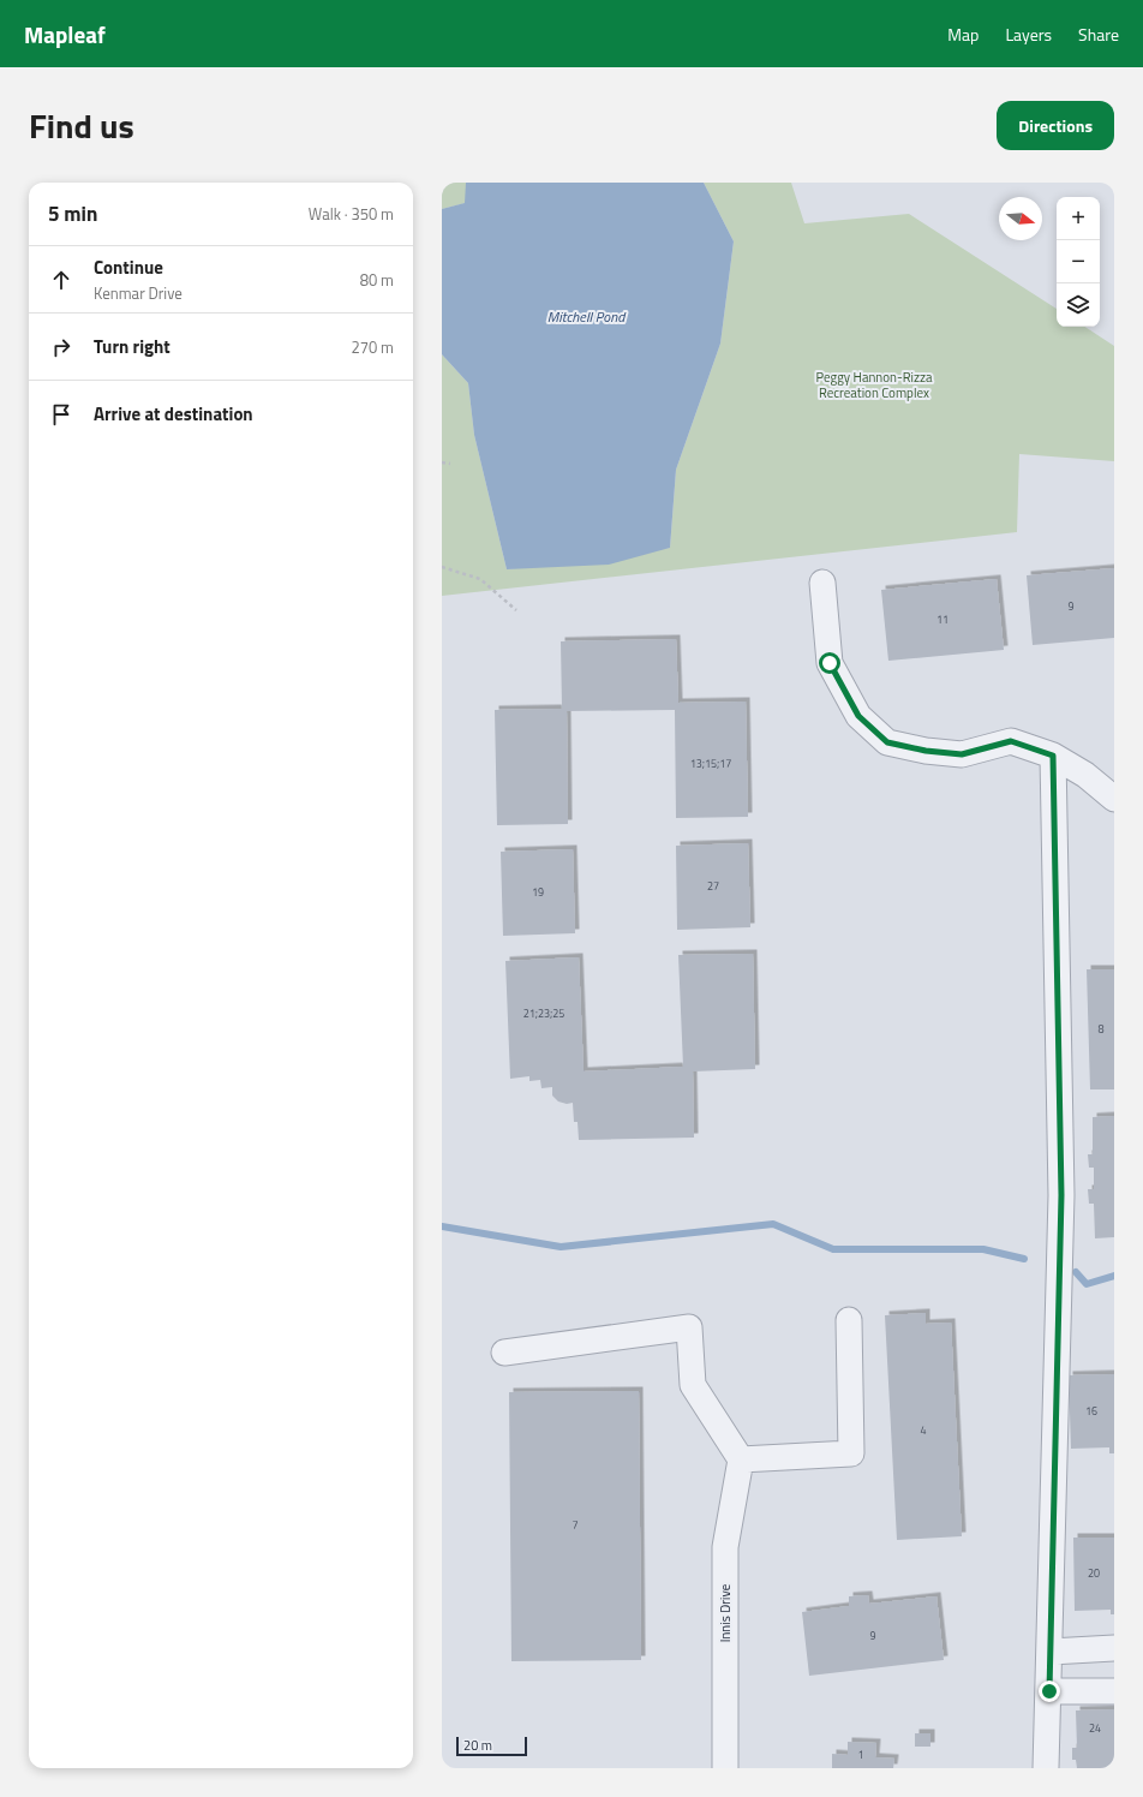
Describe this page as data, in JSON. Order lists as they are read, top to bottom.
{
  "streets": {
    "street": ["Innis Drive"]
  },
  "water": ["Mitchell Pond"],
  "parks": ["Peggy Hannon-Rizza Recreation Complex"],
  "house_numbers": [
    "9",
    "11",
    "13;15;17",
    "27",
    "19",
    "21;23;25",
    "8",
    "16",
    "4",
    "7",
    "20",
    "9",
    "24",
    "1"
  ],
  "scale_bar": "20 m",
  "north": "right",
  "page": {
    "header": "Mapleaf",
    "nav": ["Map", "Layers", "Share"],
    "title": "Find us",
    "buttons": "Directions",
    "heading": ["5 min", "Walk · 350 m"],
    "map_buttons": ["+", "−"],
    "list": [
      ["Continue", "Kenmar Drive", "80 m"],
      ["Turn right", "270 m"],
      "Arrive at destination"
    ],
    "scale": "20 m"
  }
}
